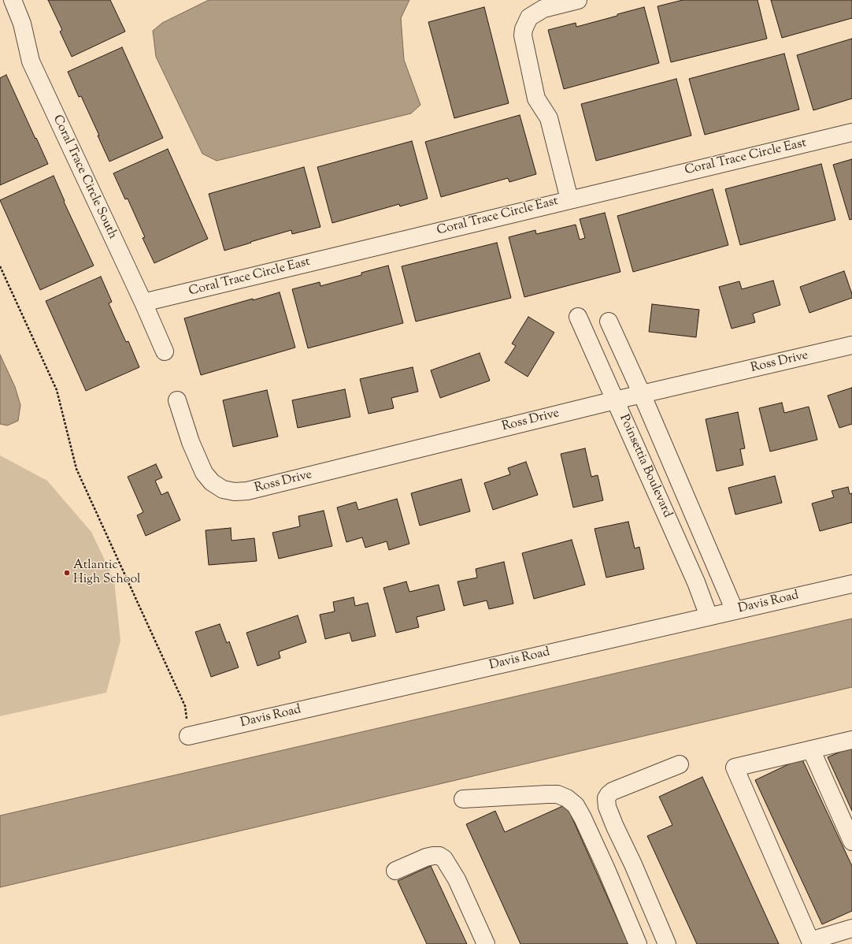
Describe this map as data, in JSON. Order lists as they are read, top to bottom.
{
  "streets": {
    "street": [
      "Coral Trace Circle East",
      "Coral Trace Circle South",
      "Ross Drive",
      "Poinsettia Boulevard",
      "Davis Road"
    ]
  },
  "crossings": [
    ["Coral Trace Circle East", "Coral Trace Circle South"],
    ["Ross Drive", "Poinsettia Boulevard"],
    ["Poinsettia Boulevard", "Davis Road"]
  ],
  "places": ["Atlantic High School"]
}
